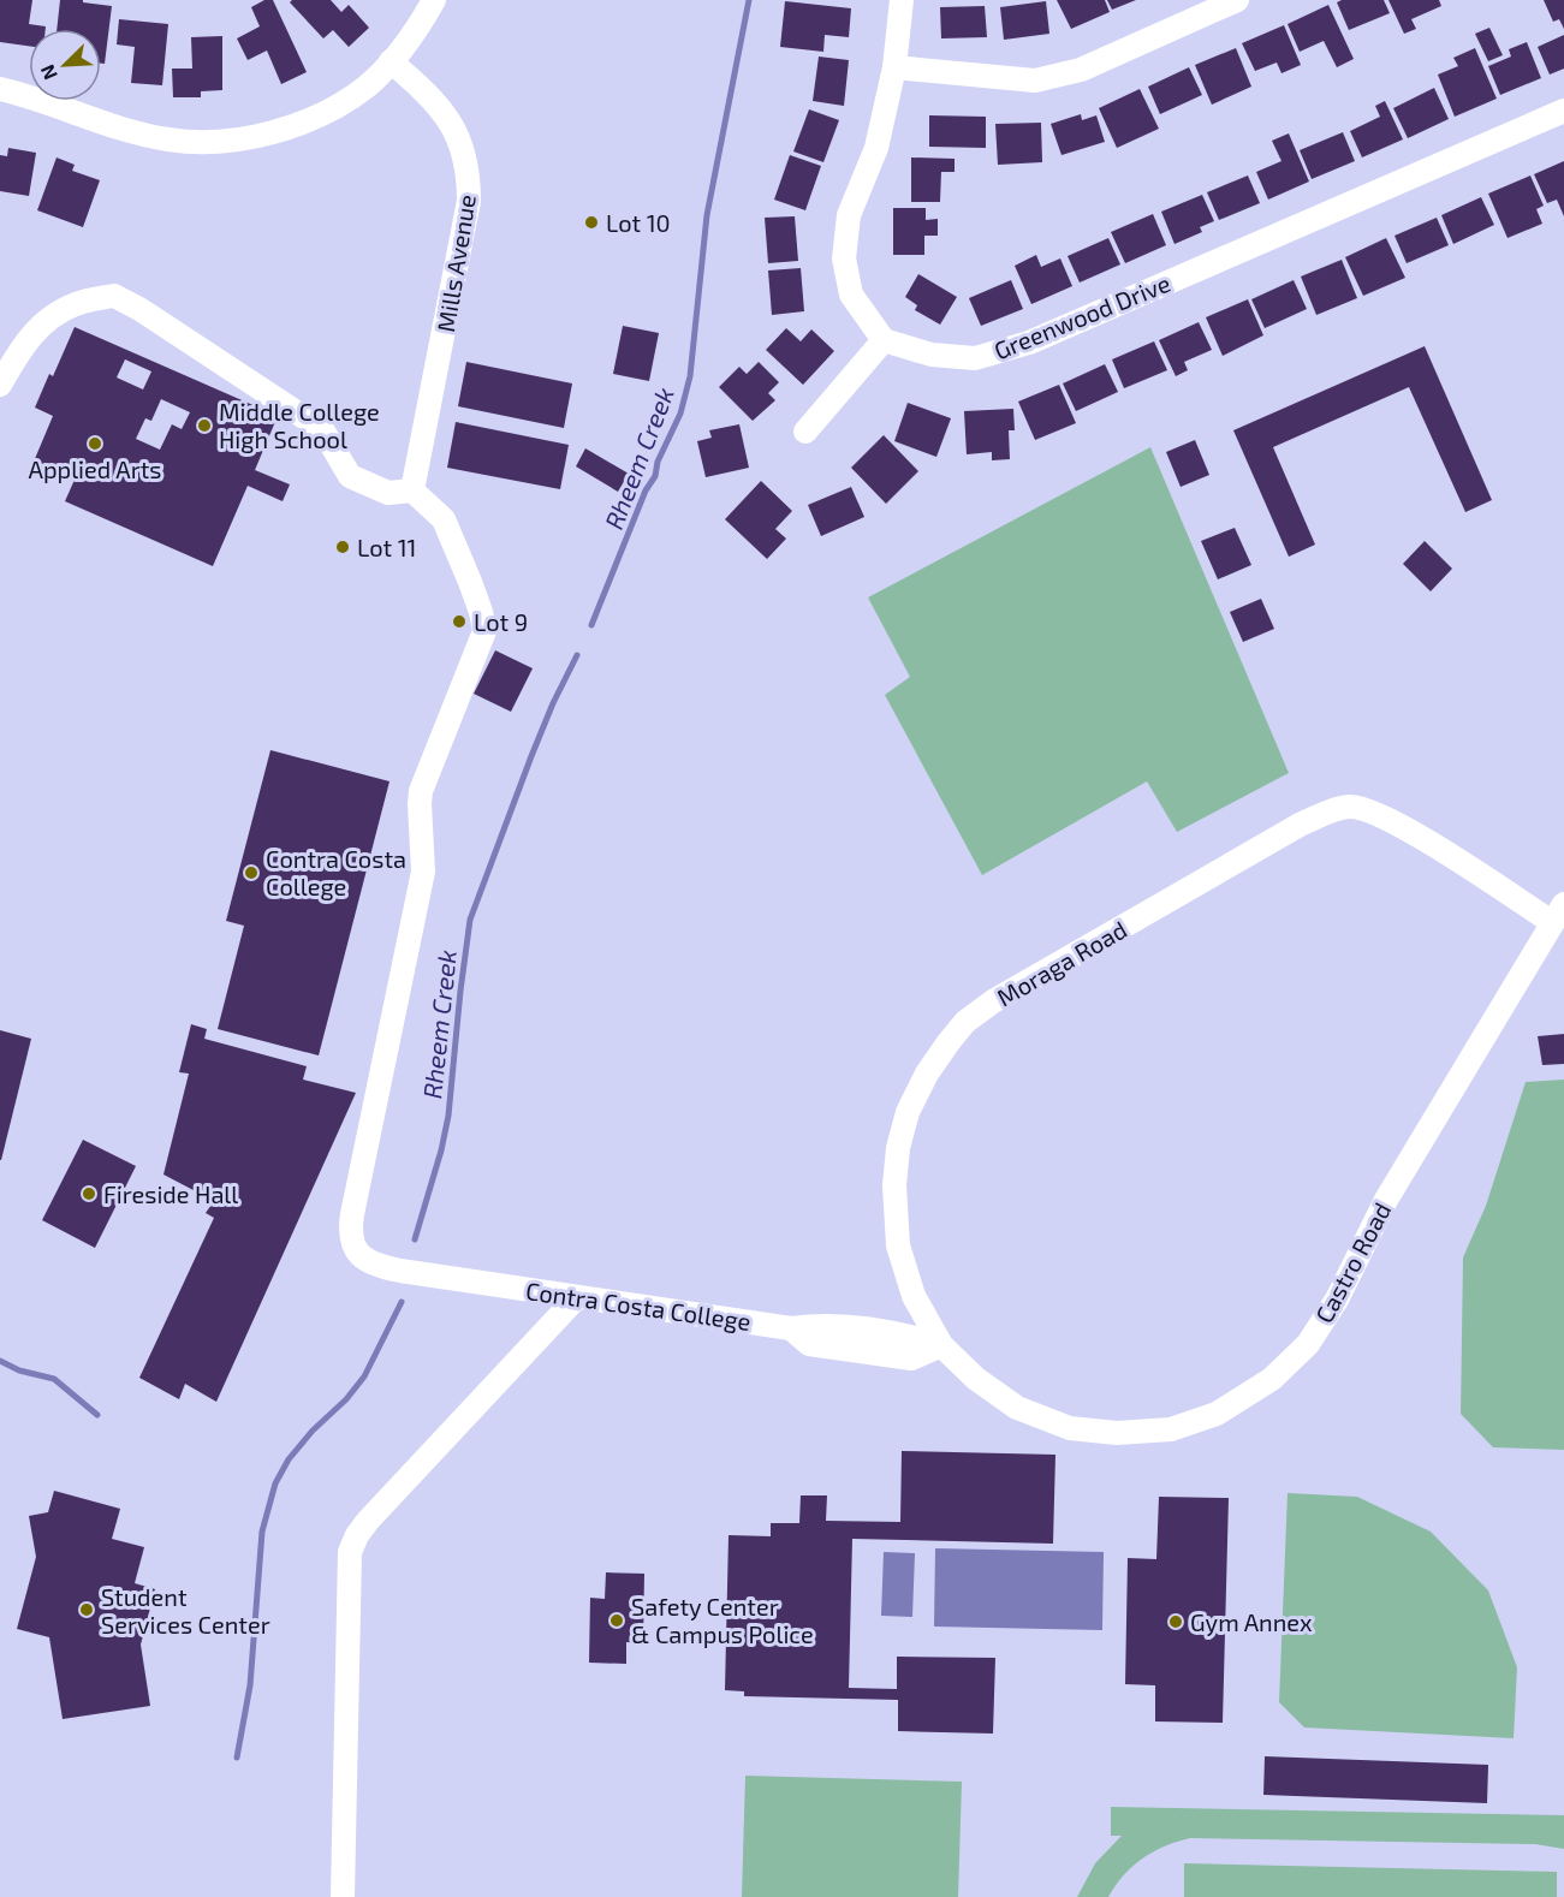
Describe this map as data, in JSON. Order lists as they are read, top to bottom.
{
  "streets": {
    "street": [
      "Mills Avenue",
      "Greenwood Drive",
      "Moraga Road",
      "Castro Road",
      "Contra Costa College"
    ]
  },
  "crossings": [
    ["Mills Avenue", "Contra Costa College"],
    ["Moraga Road", "Castro Road"],
    ["Moraga Road", "Contra Costa College"]
  ],
  "water": ["Rheem Creek"],
  "places": [
    "Lot 10",
    "Middle College High School",
    "Applied Arts",
    "Lot 11",
    "Lot 9",
    "Contra Costa College",
    "Fireside Hall",
    "Student Services Center",
    "Safety Center & Campus Police",
    "Gym Annex"
  ],
  "north": "bottom left"
}
